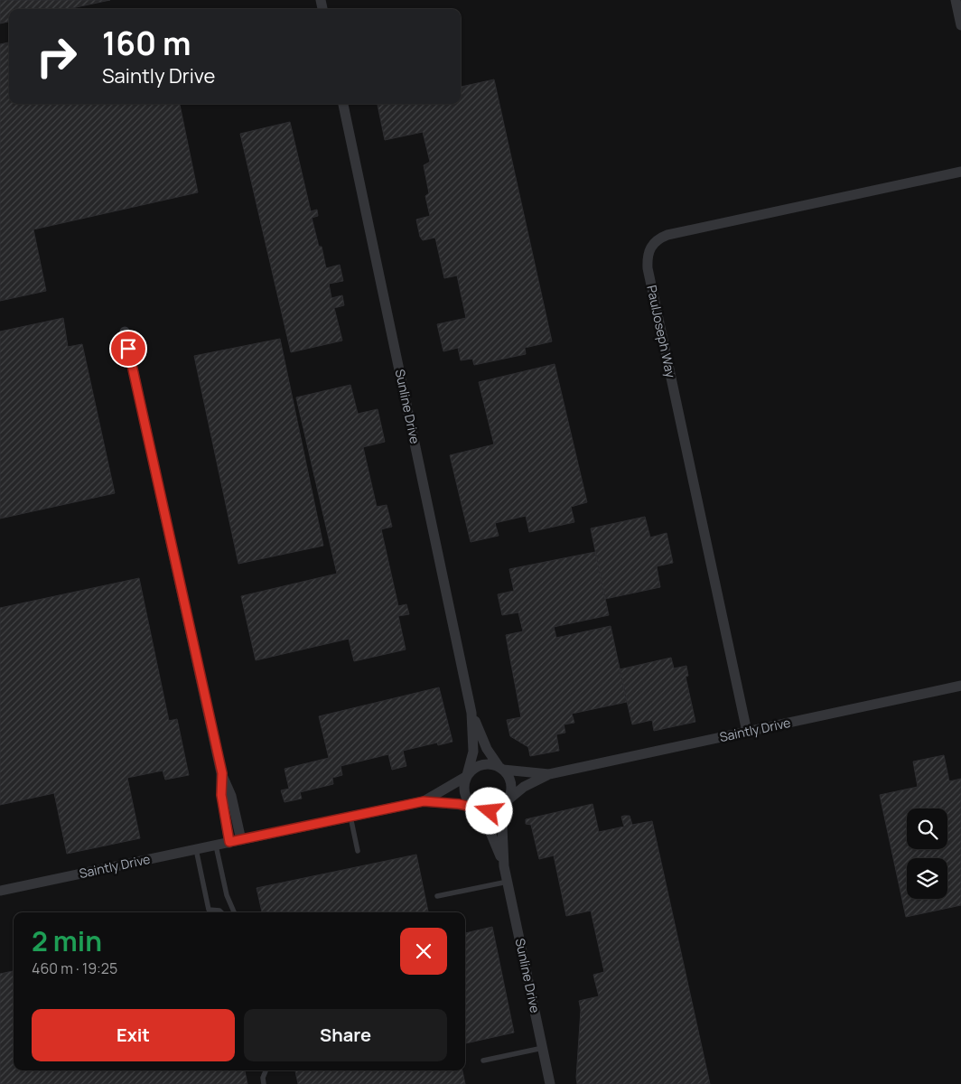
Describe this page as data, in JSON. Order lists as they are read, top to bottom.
{
  "streets": {
    "street": ["PaulJoseph Way", "Sunline Drive", "Saintly Drive"]
  },
  "crossings": [
    ["PaulJoseph Way", "Saintly Drive"],
    ["Sunline Drive", "Saintly Drive"]
  ],
  "page": {
    "turn": ["160 m", "Saintly Drive"],
    "heading": ["2 min", "460 m · 19:25"],
    "buttons": ["Exit", "Share"]
  }
}
